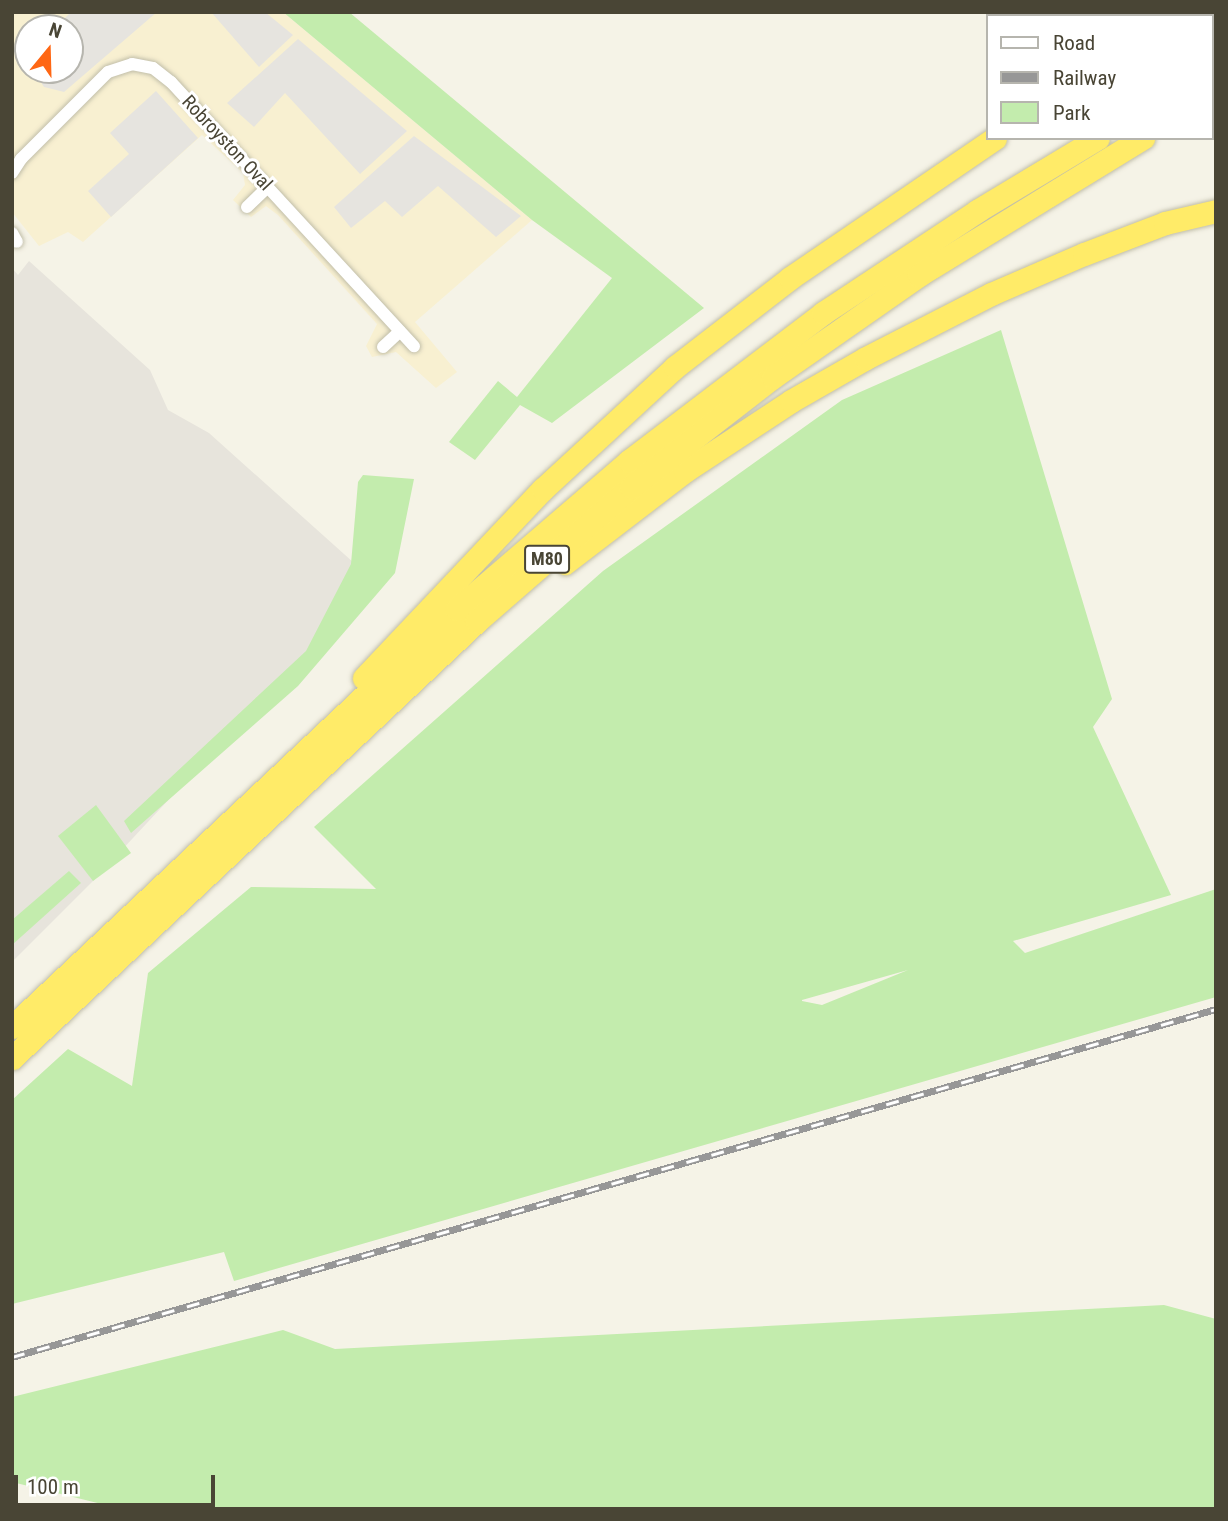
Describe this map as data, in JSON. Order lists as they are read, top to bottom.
{
  "streets": {
    "highway": ["M80"],
    "street": ["Robroyston Oval"]
  },
  "legend": ["Road", "Railway", "Park"],
  "scale_bar": "100 m",
  "north": "top"
}
